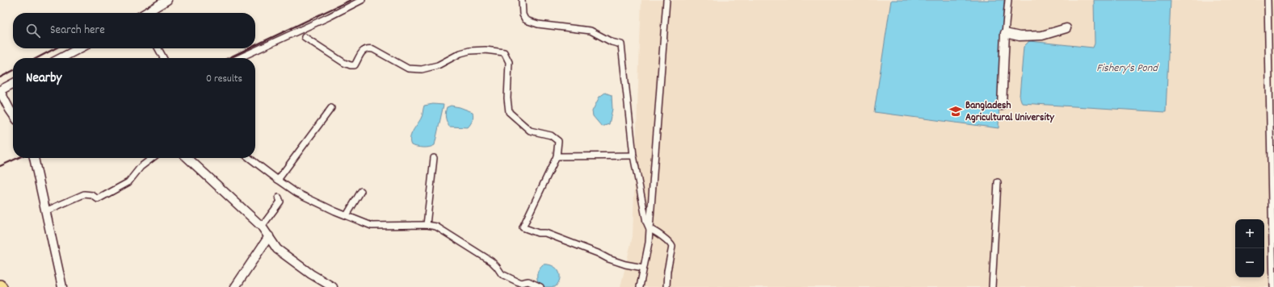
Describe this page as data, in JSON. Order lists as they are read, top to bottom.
{
  "water": ["Fishery's Pond"],
  "places": {
    "school or university": ["Bangladesh Agricultural University"]
  },
  "page": {
    "search": "Search here",
    "heading": ["Nearby", "0 results"],
    "map_buttons": ["+", "−"]
  }
}
